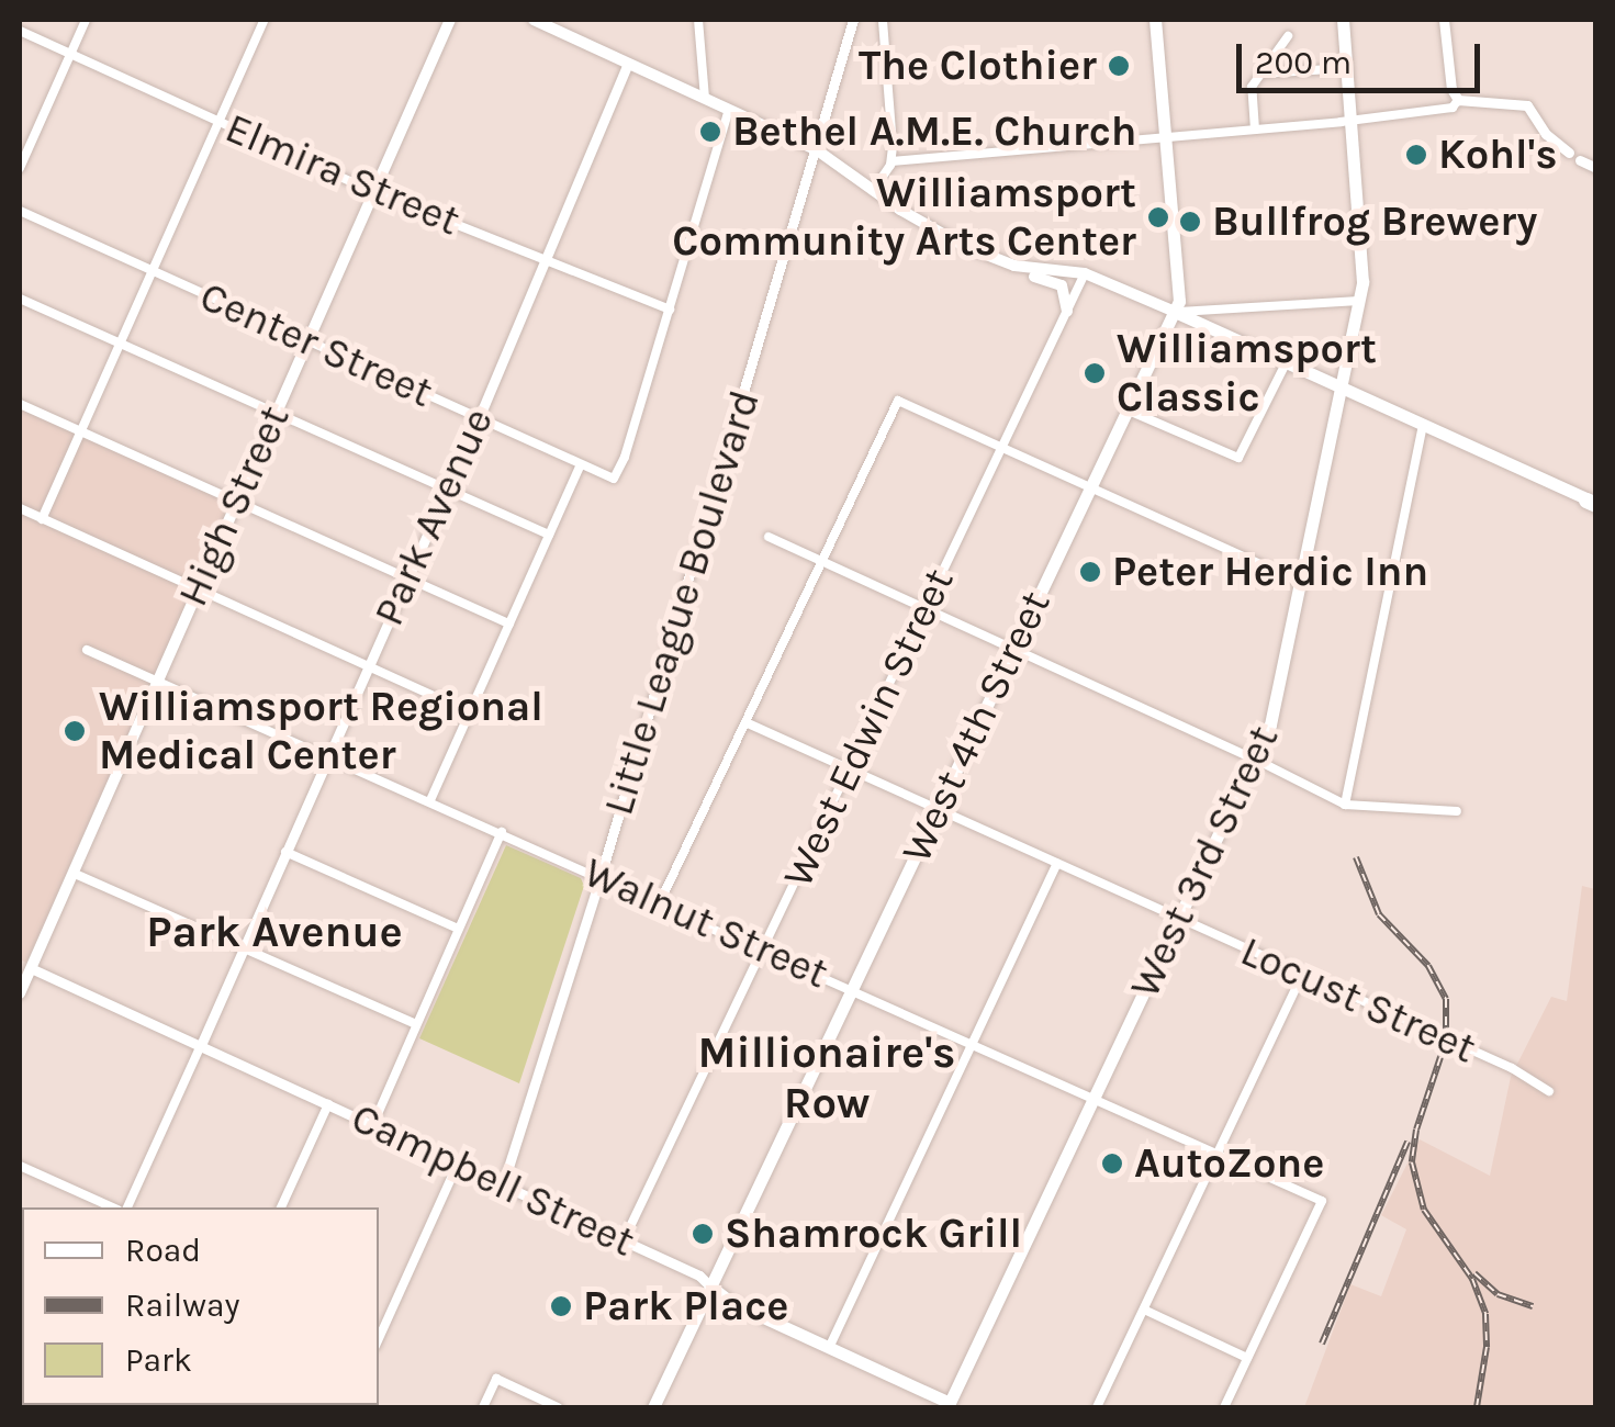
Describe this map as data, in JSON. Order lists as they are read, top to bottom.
{
  "streets": {
    "main road": [
      "High Street",
      "West 4th Street",
      "West 3rd Street",
      "Campbell Street"
    ],
    "street": [
      "Elmira Street",
      "Center Street",
      "Park Avenue",
      "Little League Boulevard",
      "West Edwin Street",
      "Walnut Street",
      "Locust Street"
    ]
  },
  "crossings": [
    ["Elmira Street", "Center Street"],
    ["Elmira Street", "High Street"],
    ["Elmira Street", "Park Avenue"],
    ["Center Street", "High Street"],
    ["Center Street", "Park Avenue"],
    ["High Street", "Walnut Street"],
    ["High Street", "Campbell Street"],
    ["Park Avenue", "Walnut Street"],
    ["Park Avenue", "Campbell Street"],
    ["Little League Boulevard", "Walnut Street"],
    ["Little League Boulevard", "Campbell Street"],
    ["West 4th Street", "Walnut Street"],
    ["West 4th Street", "Locust Street"],
    ["West 4th Street", "Campbell Street"],
    ["West Edwin Street", "Walnut Street"],
    ["West Edwin Street", "Locust Street"],
    ["West Edwin Street", "Campbell Street"],
    ["West 3rd Street", "Walnut Street"],
    ["West 3rd Street", "Locust Street"],
    ["West 3rd Street", "Campbell Street"]
  ],
  "districts": ["Park Avenue", "Millionaire's Row"],
  "places": [
    "The Clothier",
    "Bethel A.M.E. Church",
    "Kohl's",
    "Williamsport Community Arts Center",
    "Bullfrog Brewery",
    "Williamsport Classic",
    "Peter Herdic Inn",
    "Williamsport Regional Medical Center",
    "AutoZone",
    "Shamrock Grill",
    "Park Place"
  ],
  "legend": ["Road", "Railway", "Park"],
  "scale_bar": "200 m"
}
